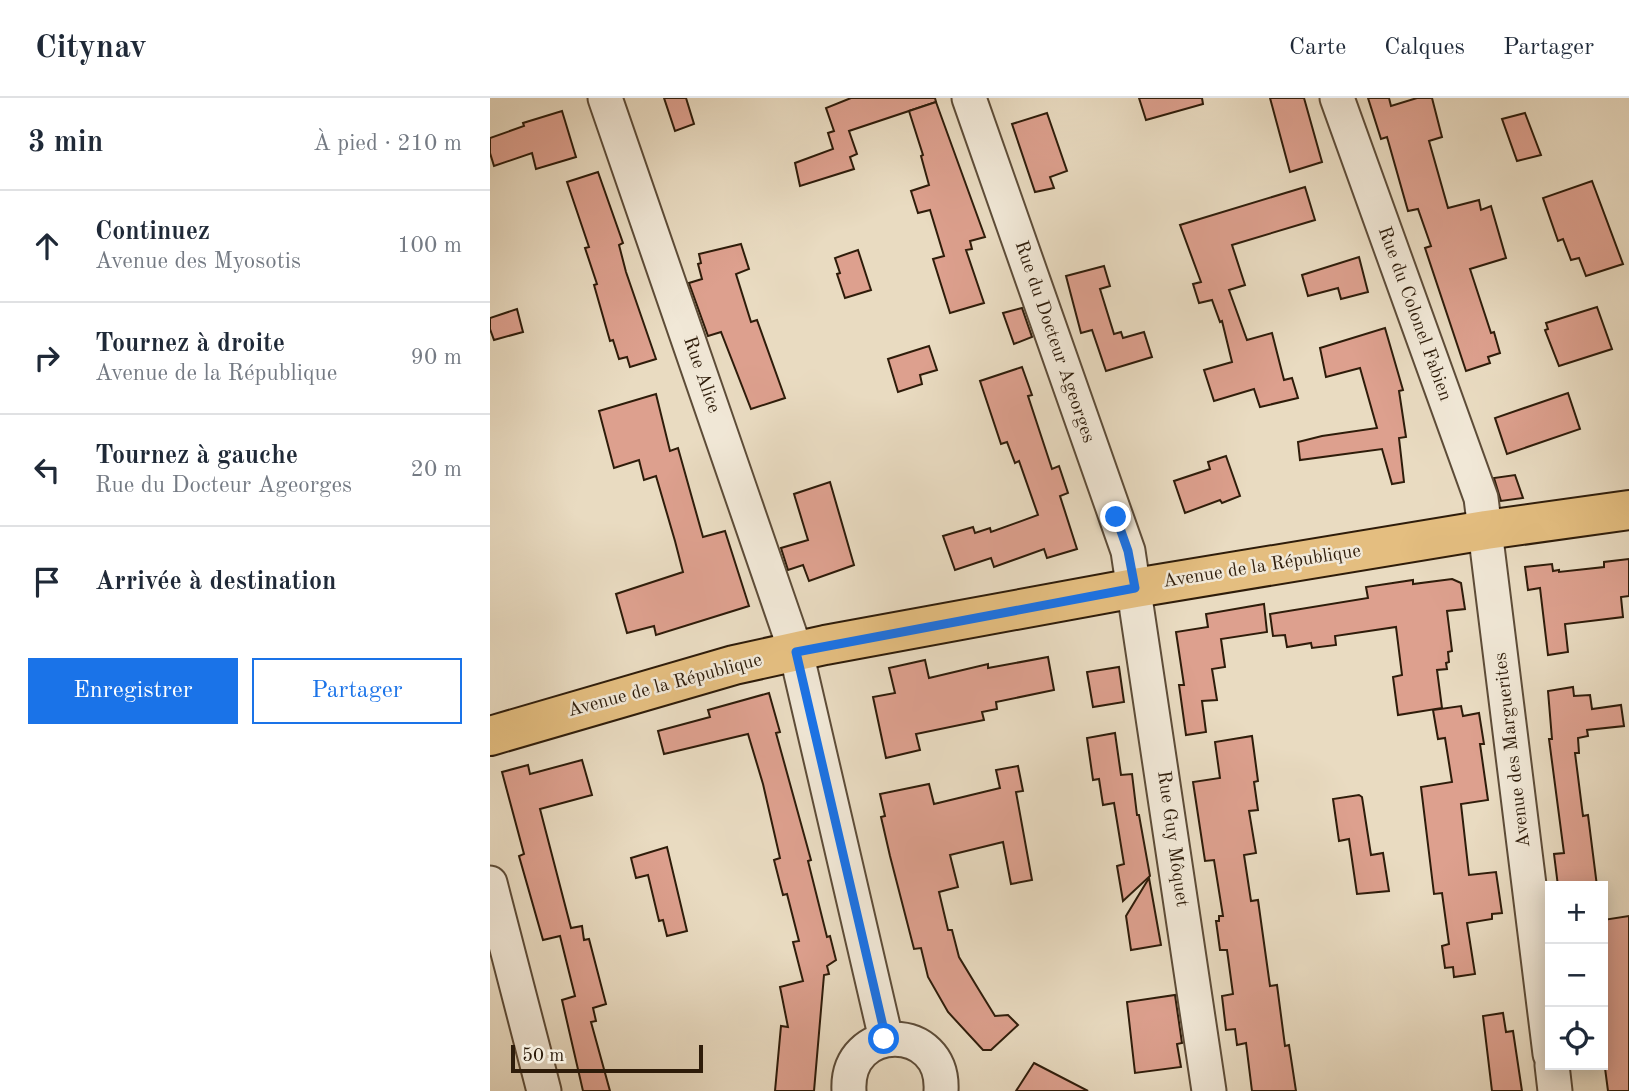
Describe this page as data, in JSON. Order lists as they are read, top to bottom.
{
  "streets": {
    "main road": ["Avenue de la République"],
    "street": [
      "Rue du Colonel Fabien",
      "Rue du Docteur Ageorges",
      "Rue Alice",
      "Avenue des Marguerites",
      "Rue Guy Môquet"
    ]
  },
  "crossings": [
    ["Rue du Colonel Fabien", "Avenue de la République"],
    ["Rue du Colonel Fabien", "Avenue des Marguerites"],
    ["Rue du Docteur Ageorges", "Avenue de la République"],
    ["Rue du Docteur Ageorges", "Rue Guy Môquet"],
    ["Rue Alice", "Avenue de la République"],
    ["Avenue de la République", "Avenue des Marguerites"],
    ["Avenue de la République", "Rue Guy Môquet"]
  ],
  "scale_bar": "50 m",
  "page": {
    "header": "Citynav",
    "nav": ["Carte", "Calques", "Partager"],
    "heading": ["3 min", "À pied · 210 m"],
    "list": [
      ["Continuez", "Avenue des Myosotis", "100 m"],
      ["Tournez à droite", "Avenue de la République", "90 m"],
      ["Tournez à gauche", "Rue du Docteur Ageorges", "20 m"],
      "Arrivée à destination"
    ],
    "buttons": ["Enregistrer", "Partager"],
    "map_buttons": ["+", "−"],
    "scale": "50 m"
  }
}
